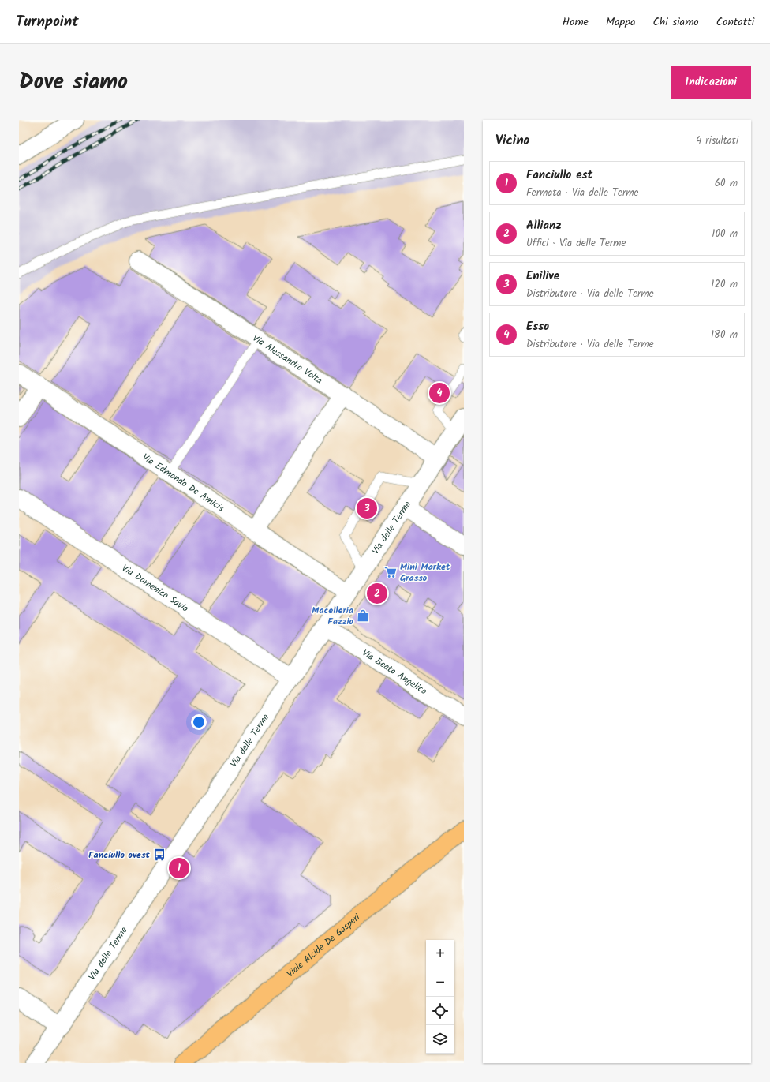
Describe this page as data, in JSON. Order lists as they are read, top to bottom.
{
  "streets": {
    "main road": ["Viale Alcide De Gasperi"],
    "street": [
      "Via Alessandro Volta",
      "Via Edmondo De Amicis",
      "Via delle Terme",
      "Via Domenico Savio",
      "Via Beato Angelico"
    ]
  },
  "crossings": [
    ["Via Alessandro Volta", "Via delle Terme"],
    ["Via Edmondo De Amicis", "Via delle Terme"],
    ["Via delle Terme", "Via Domenico Savio"],
    ["Via delle Terme", "Via Beato Angelico"]
  ],
  "places": {
    "supermarket": ["Mini Market Grasso"],
    "shop": ["Macelleria Fazzio"],
    "bus stop": ["Fanciullo ovest"]
  },
  "page": {
    "header": "Turnpoint",
    "nav": [
      "Home",
      "Mappa",
      "Chi siamo",
      "Contatti"
    ],
    "title": "Dove siamo",
    "buttons": "Indicazioni",
    "heading": ["Vicino", "4 risultati"],
    "list": [
      {
        "mark": "1",
        "name": "Fanciullo est",
        "note": "Fermata · Via delle Terme",
        "value": "60 m"
      },
      {
        "mark": "2",
        "name": "Allianz",
        "note": "Uffici · Via delle Terme",
        "value": "100 m"
      },
      {
        "mark": "3",
        "name": "Enilive",
        "note": "Distributore · Via delle Terme",
        "value": "120 m"
      },
      {
        "mark": "4",
        "name": "Esso",
        "note": "Distributore · Via delle Terme",
        "value": "180 m"
      }
    ],
    "pins": [
      "4",
      "3",
      "2",
      "1"
    ],
    "map_buttons": ["+", "−"]
  }
}
